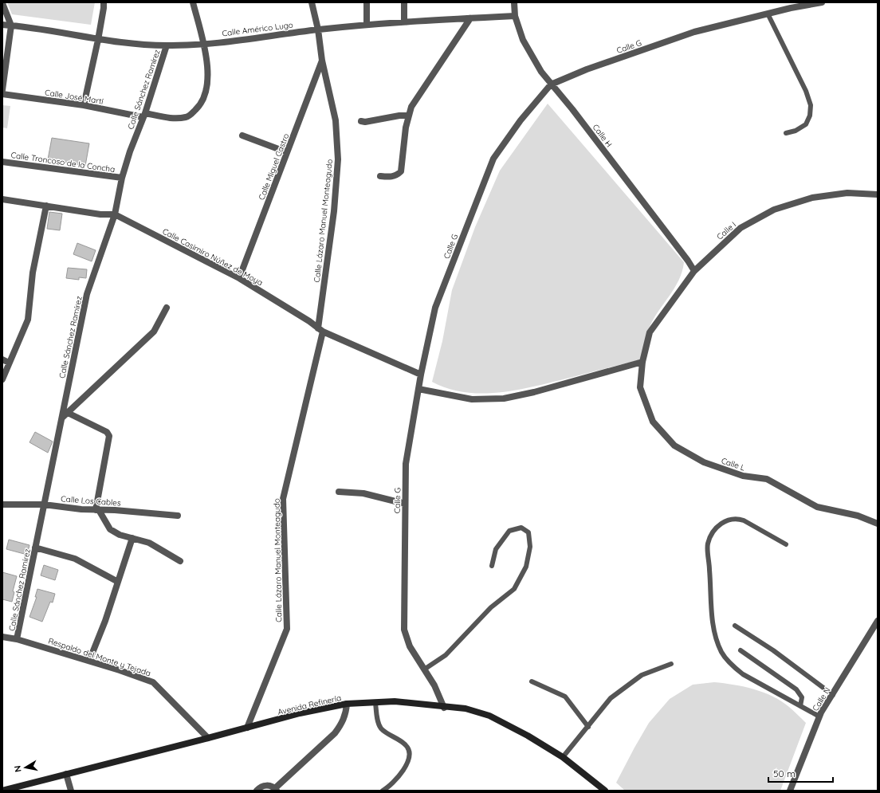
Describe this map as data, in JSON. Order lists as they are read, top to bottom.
{
  "streets": {
    "main road": ["Avenida Refinería"],
    "street": [
      "Calle Américo Lugo",
      "Calle G",
      "Calle Sánchez Ramírez",
      "Calle José Martí",
      "Calle H",
      "Calle Troncoso de la Concha",
      "Calle Miguel Castro",
      "Calle Lázaro Manuel Monteagudo",
      "Calle I",
      "Calle Casimiro Núñez de Moya",
      "Calle L",
      "Calle Los Cables",
      "Respaldo del Monte y Tejada",
      "Calle N"
    ]
  },
  "crossings": [
    ["Calle Américo Lugo", "Calle Sánchez Ramírez"],
    ["Calle Américo Lugo", "Calle José Martí"],
    ["Calle Américo Lugo", "Calle H"],
    ["Calle Américo Lugo", "Calle Lázaro Manuel Monteagudo"],
    ["Calle G", "Calle H"],
    ["Calle G", "Calle Casimiro Núñez de Moya"],
    ["Calle G", "Avenida Refinería"],
    ["Calle Sánchez Ramírez", "Calle José Martí"],
    ["Calle Sánchez Ramírez", "Calle Troncoso de la Concha"],
    ["Calle Sánchez Ramírez", "Calle Casimiro Núñez de Moya"],
    ["Calle Sánchez Ramírez", "Calle Los Cables"],
    ["Calle Sánchez Ramírez", "Respaldo del Monte y Tejada"],
    ["Calle H", "Calle I"],
    ["Calle Miguel Castro", "Calle Lázaro Manuel Monteagudo"],
    ["Calle Miguel Castro", "Calle Casimiro Núñez de Moya"],
    ["Calle Lázaro Manuel Monteagudo", "Calle Casimiro Núñez de Moya"],
    ["Calle Lázaro Manuel Monteagudo", "Avenida Refinería"],
    ["Calle I", "Calle L"],
    ["Respaldo del Monte y Tejada", "Avenida Refinería"]
  ],
  "scale_bar": "50 m",
  "north": "left"
}
